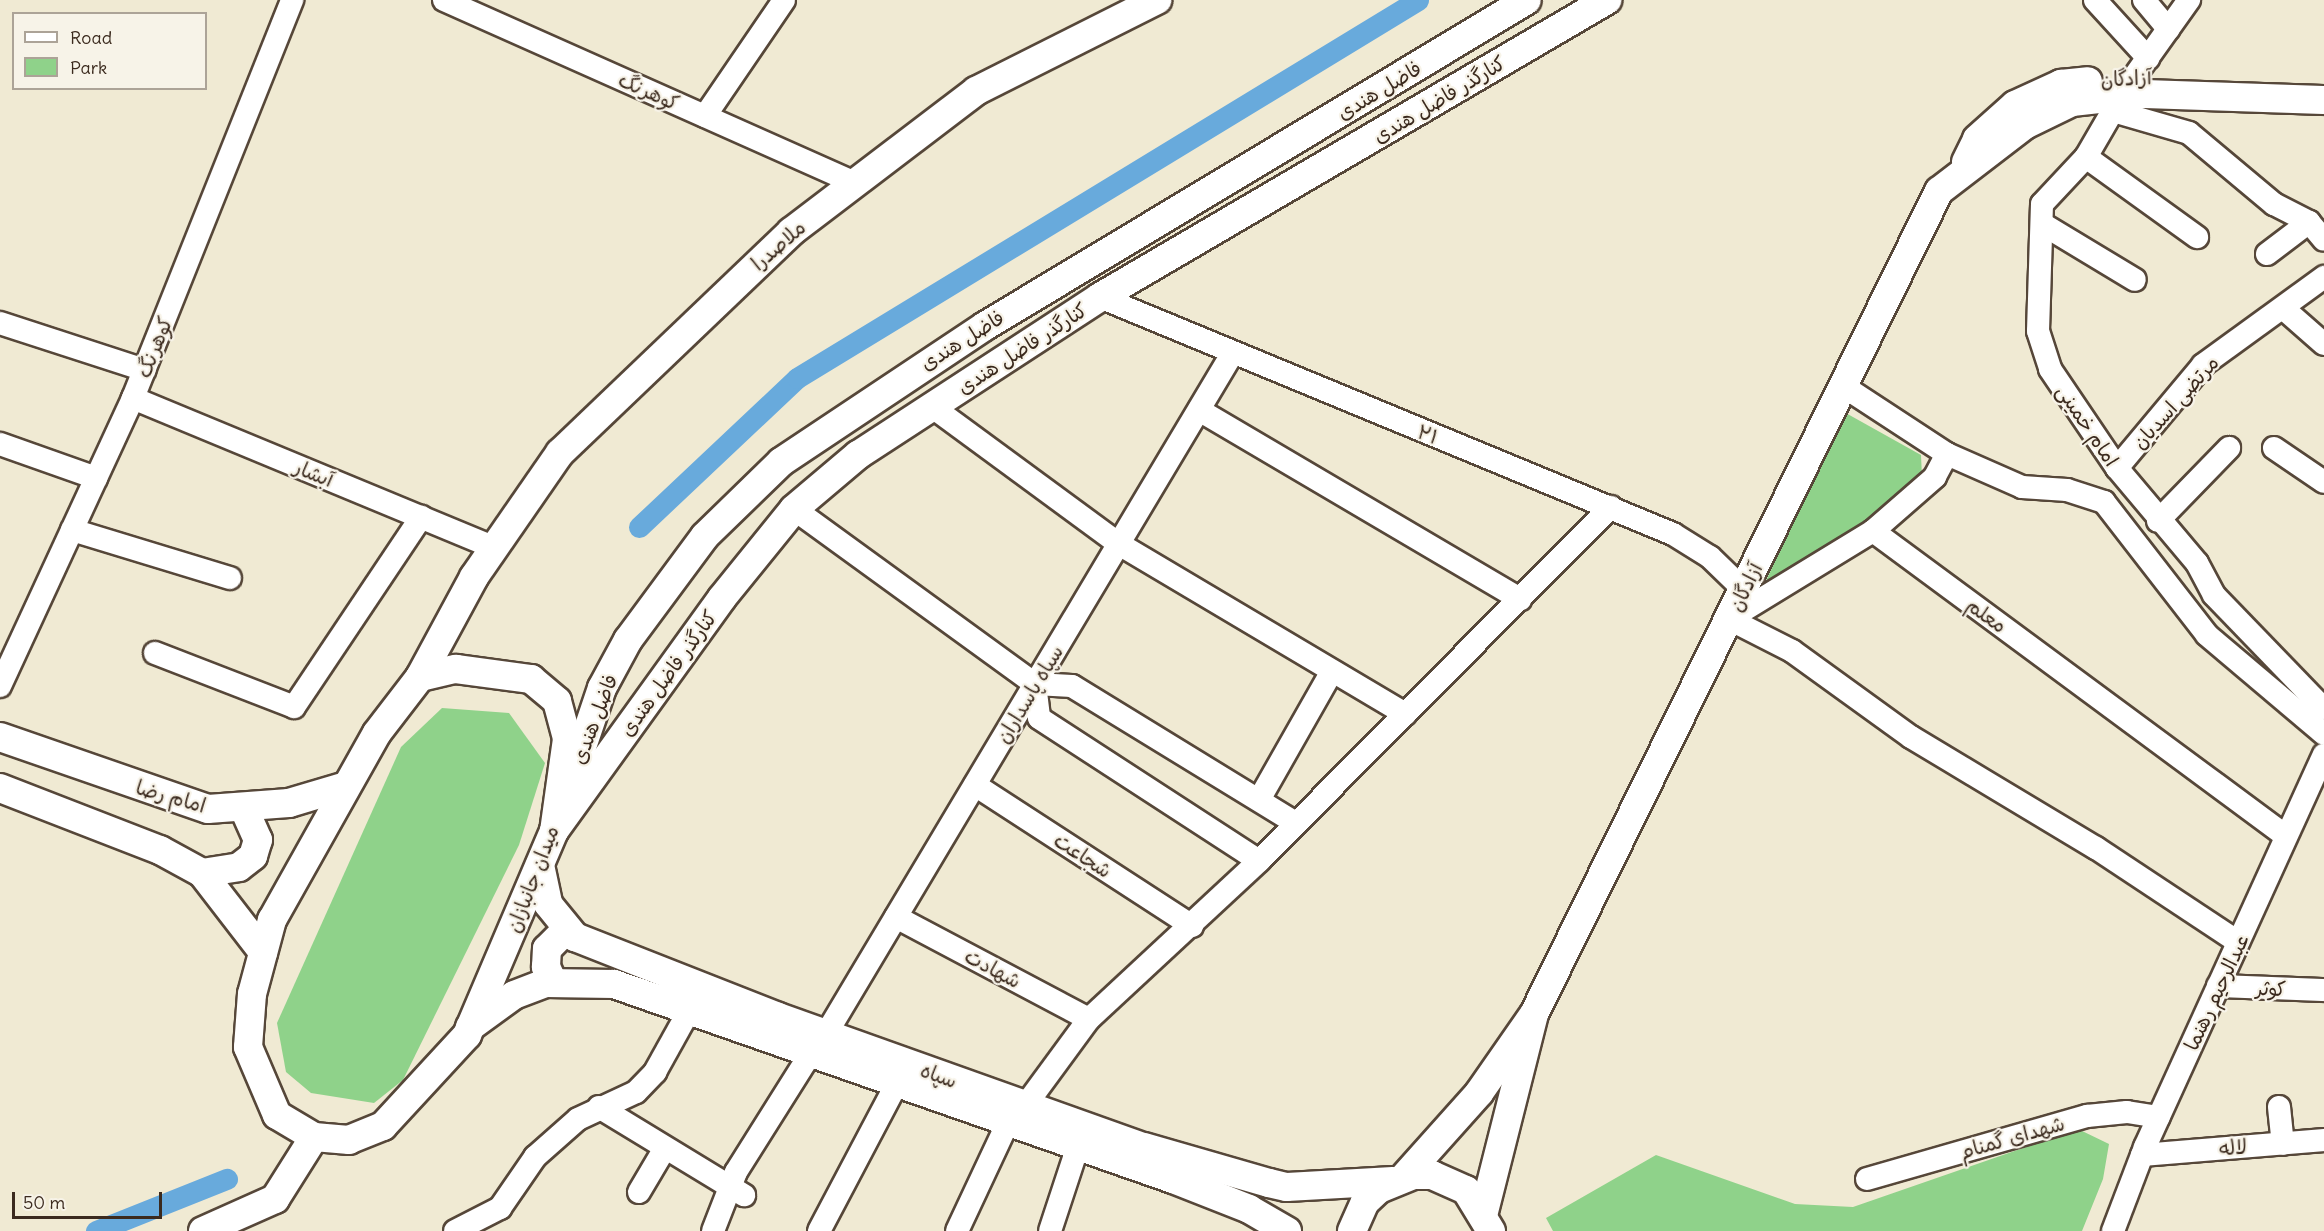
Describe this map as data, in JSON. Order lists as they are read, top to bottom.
{
  "streets": {
    "main road": [
      "آزادگان",
      "فاضل هندی",
      "کنارگذر فاضل هندی",
      "ملاصدرا",
      "امام رضا",
      "میدان جانبازان",
      "سپاه"
    ],
    "street": [
      "کوهرنگ",
      "مرتضی اسدیان",
      "امام خمینی",
      "۲۱",
      "آبشار",
      "معلم",
      "سپاه پاسداران",
      "شجاعت",
      "شهادت",
      "کوثر",
      "عبدالرحیم رهنما",
      "شهدای گمنام",
      "لاله"
    ]
  },
  "crossings": [
    ["آزادگان", "امام خمینی"],
    ["آزادگان", "۲۱"],
    ["فاضل هندی", "کنارگذر فاضل هندی"],
    ["فاضل هندی", "میدان جانبازان"],
    ["کوهرنگ", "ملاصدرا"],
    ["کوهرنگ", "آبشار"],
    ["کنارگذر فاضل هندی", "۲۱"],
    ["کنارگذر فاضل هندی", "میدان جانبازان"],
    ["ملاصدرا", "آبشار"],
    ["ملاصدرا", "میدان جانبازان"],
    ["مرتضی اسدیان", "امام خمینی"],
    ["۲۱", "سپاه پاسداران"],
    ["معلم", "عبدالرحیم رهنما"],
    ["سپاه پاسداران", "شجاعت"],
    ["سپاه پاسداران", "شهادت"],
    ["سپاه پاسداران", "سپاه"],
    ["امام رضا", "میدان جانبازان"],
    ["میدان جانبازان", "سپاه"],
    ["کوثر", "عبدالرحیم رهنما"],
    ["عبدالرحیم رهنما", "شهدای گمنام"],
    ["عبدالرحیم رهنما", "لاله"]
  ],
  "legend": ["Road", "Park"],
  "scale_bar": "50 m"
}
